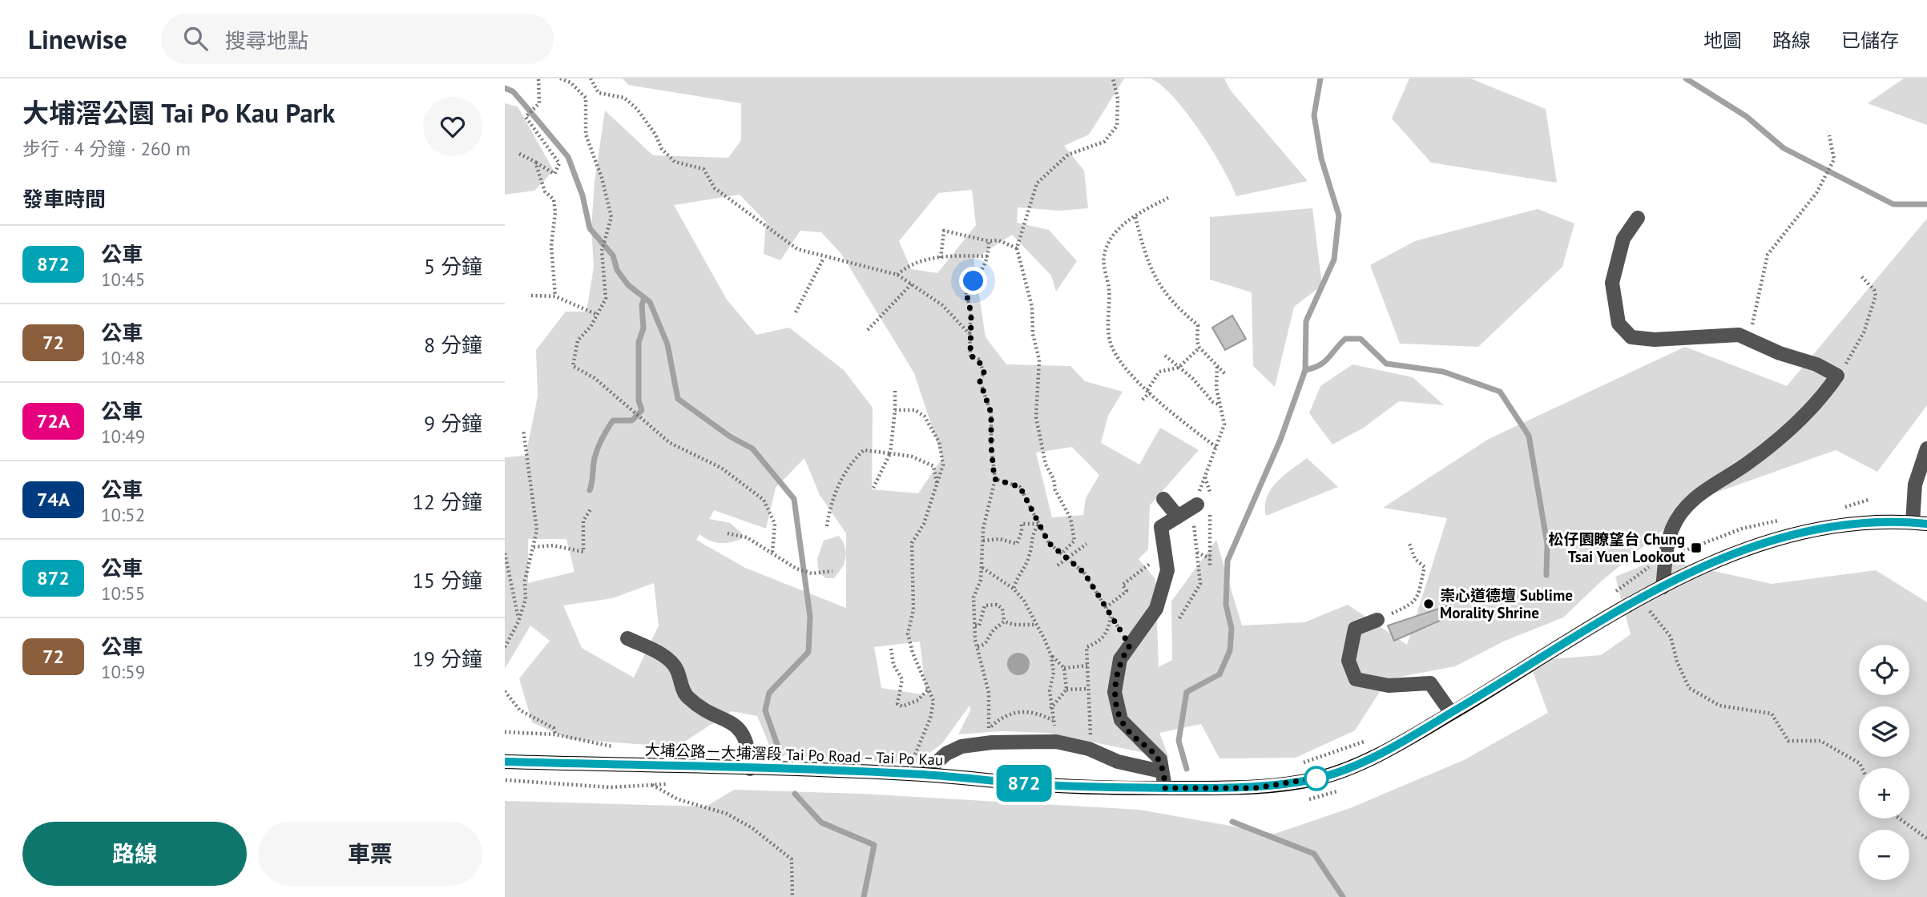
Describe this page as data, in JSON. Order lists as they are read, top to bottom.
{
  "streets": {
    "main road": ["大埔公路－大埔滘段 Tai Po Road – Tai Po Kau"]
  },
  "places": {
    "transit": ["松仔園瞭望台 Chung Tsai Yuen Lookout"],
    "other": ["崇心道德壇 Sublime Morality Shrine"]
  },
  "lines": ["bus line 872"],
  "page": {
    "header": "Linewise",
    "search": "搜尋地點",
    "nav": ["地圖", "路線", "已儲存"],
    "heading": [
      ["大埔滘公園 Tai Po Kau Park", "步行 · 4 分鐘 · 260 m"],
      "發車時間"
    ],
    "on_map": "872",
    "list": [
      {
        "mark": "872",
        "name": "公車",
        "note": "10:45",
        "value": "5 分鐘"
      },
      {
        "mark": "72",
        "name": "公車",
        "note": "10:48",
        "value": "8 分鐘"
      },
      {
        "mark": "72A",
        "name": "公車",
        "note": "10:49",
        "value": "9 分鐘"
      },
      {
        "mark": "74A",
        "name": "公車",
        "note": "10:52",
        "value": "12 分鐘"
      },
      {
        "mark": "872",
        "name": "公車",
        "note": "10:55",
        "value": "15 分鐘"
      },
      {
        "mark": "72",
        "name": "公車",
        "note": "10:59",
        "value": "19 分鐘"
      }
    ],
    "map_buttons": ["+", "−"],
    "buttons": ["路線", "車票"]
  }
}
